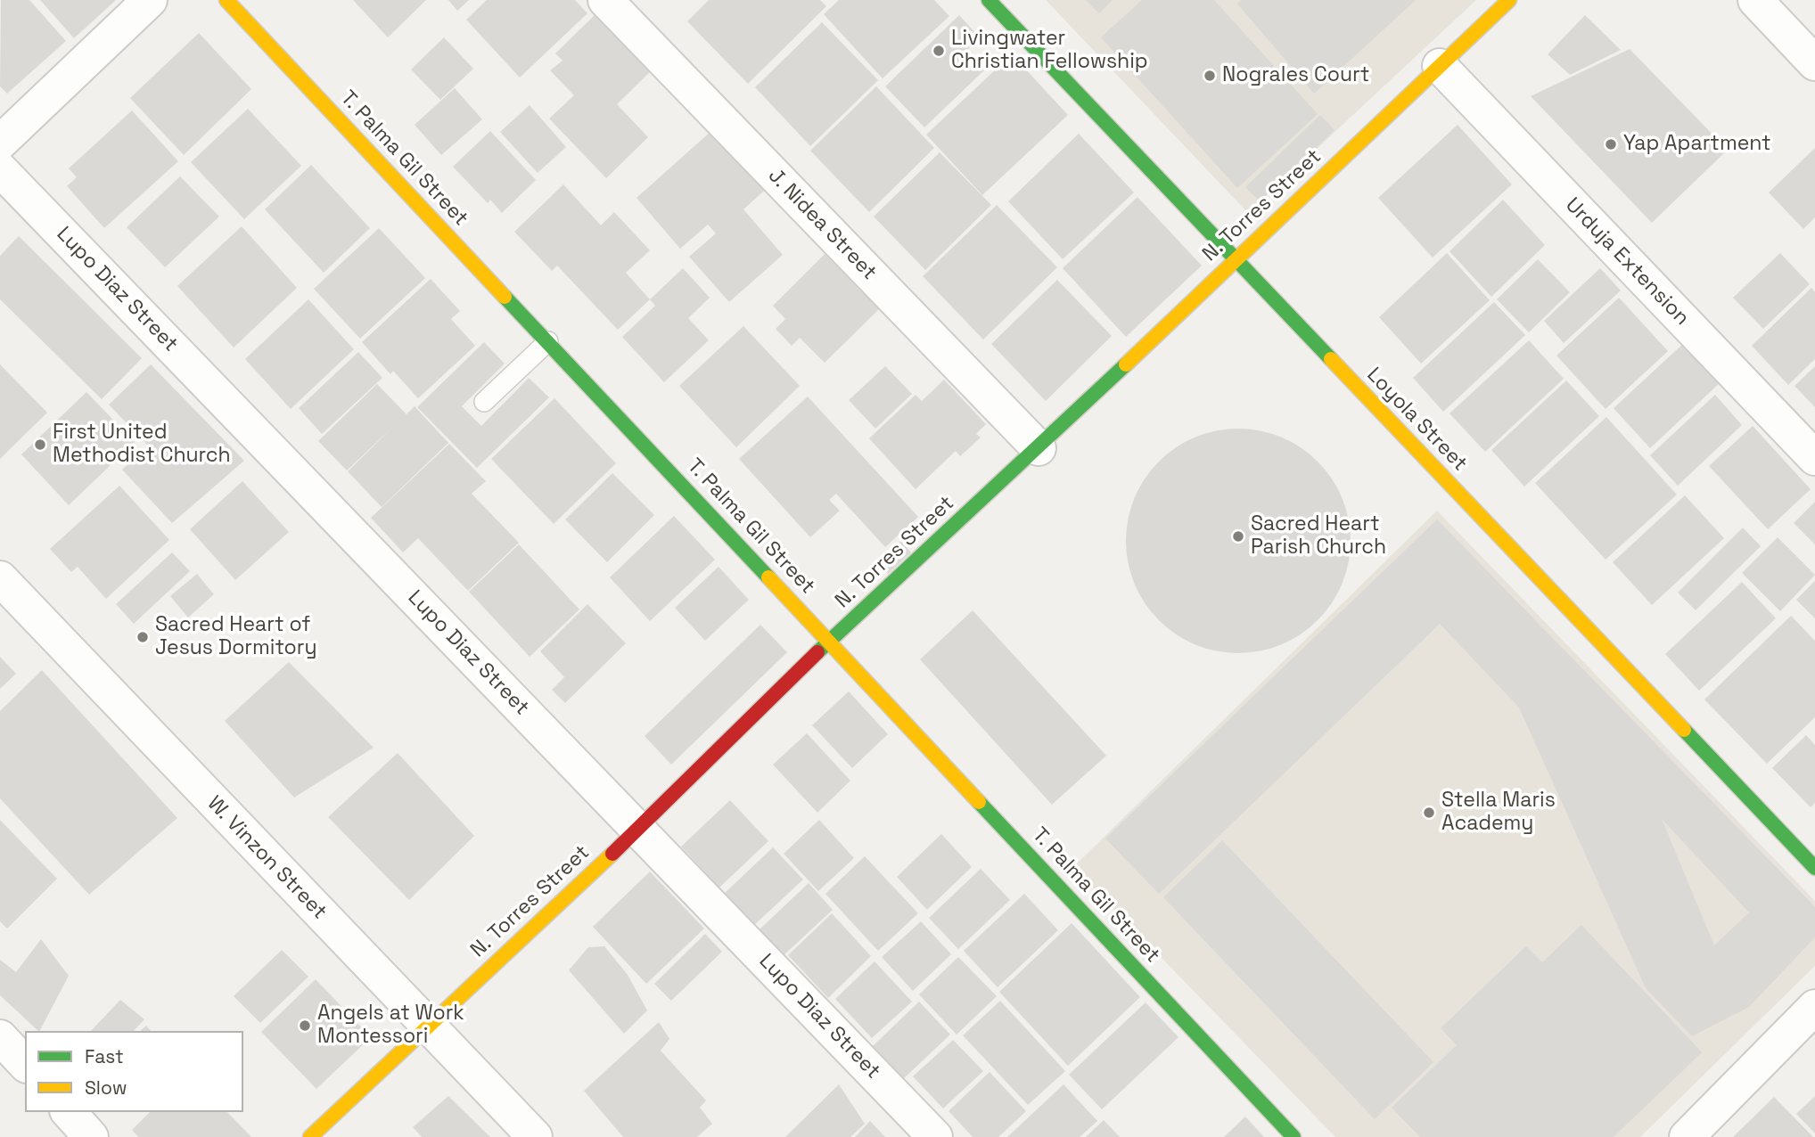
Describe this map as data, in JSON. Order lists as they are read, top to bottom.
{
  "streets": {
    "street": [
      "T. Palma Gil Street",
      "N. Torres Street",
      "J. Nidea Street",
      "Urduja Extension",
      "Lupo Diaz Street",
      "Loyola Street",
      "W. Vinzon Street"
    ]
  },
  "crossings": [
    ["T. Palma Gil Street", "N. Torres Street"],
    ["N. Torres Street", "J. Nidea Street"],
    ["N. Torres Street", "Urduja Extension"],
    ["N. Torres Street", "Lupo Diaz Street"],
    ["N. Torres Street", "Loyola Street"],
    ["N. Torres Street", "W. Vinzon Street"]
  ],
  "places": [
    "Livingwater Christian Fellowship",
    "Nograles Court",
    "Yap Apartment",
    "First United Methodist Church",
    "Sacred Heart Parish Church",
    "Sacred Heart of Jesus Dormitory",
    "Stella Maris Academy",
    "Angels at Work Montessori"
  ],
  "legend": ["Fast", "Slow"]
}
